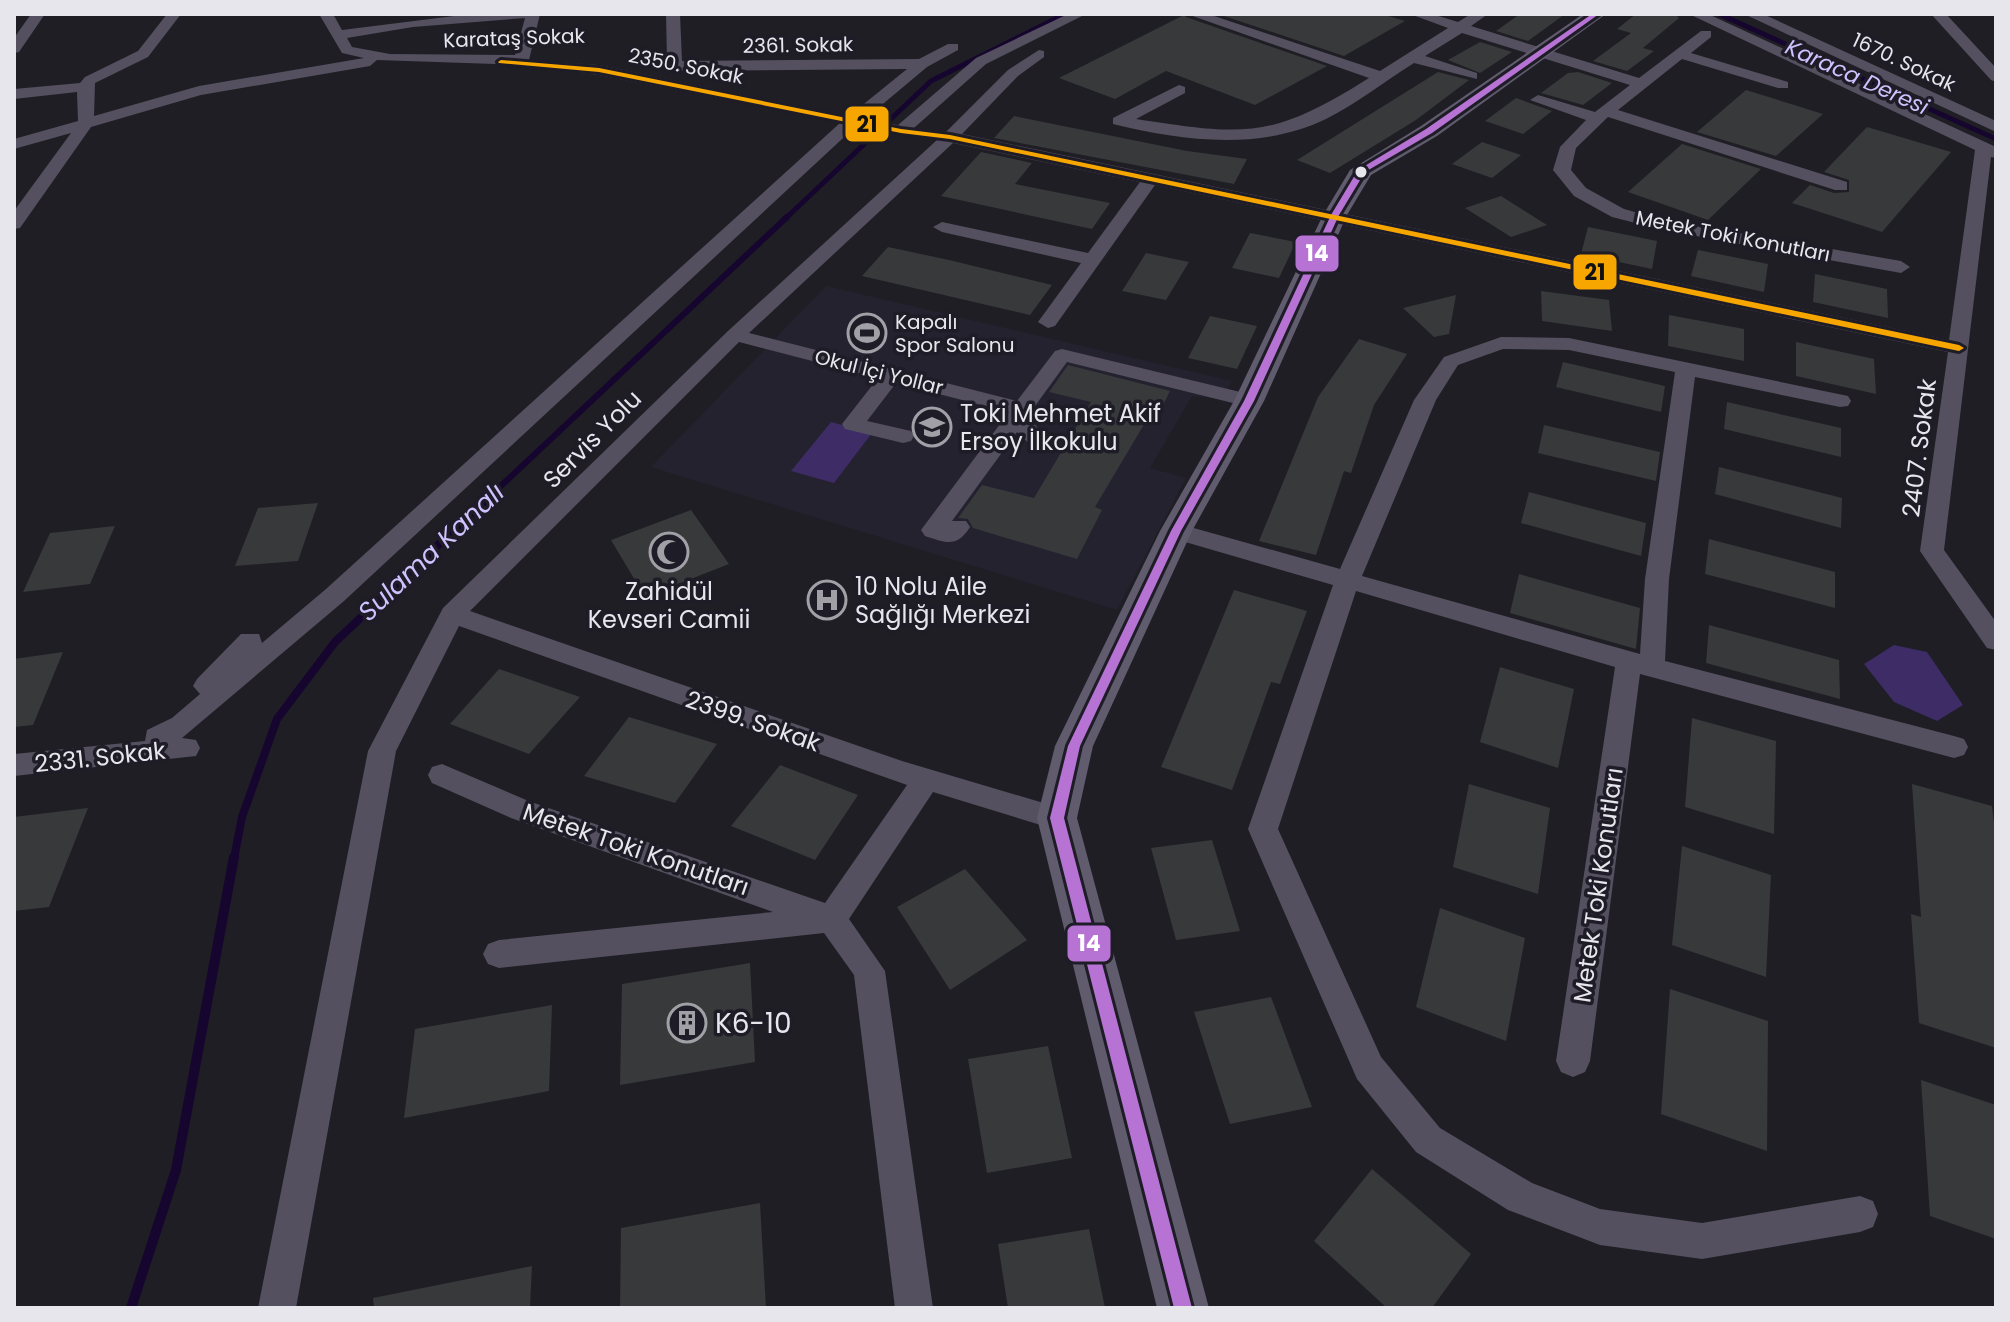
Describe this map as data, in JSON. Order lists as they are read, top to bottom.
{
  "streets": {
    "street": [
      "Karataş Sokak",
      "2361. Sokak",
      "1670. Sokak",
      "2350. Sokak",
      "Metek Toki Konutları",
      "Okul İçi Yollar",
      "Servis Yolu",
      "2407. Sokak",
      "2399. Sokak",
      "2331. Sokak"
    ]
  },
  "crossings": [
    ["Karataş Sokak", "2361. Sokak"],
    ["Karataş Sokak", "2350. Sokak"],
    ["2350. Sokak", "Servis Yolu"],
    ["2350. Sokak", "2407. Sokak"],
    ["Okul İçi Yollar", "Servis Yolu"],
    ["Servis Yolu", "2399. Sokak"]
  ],
  "water": ["Karaca Deresi", "Sulama Kanalı"],
  "places": {
    "sports": ["Kapalı Spor Salonu"],
    "school or university": ["Toki Mehmet Akif Ersoy İlkokulu"],
    "mosque": ["Zahidül Kevseri Camii"],
    "hospital": ["10 Nolu Aile Sağlığı Merkezi"],
    "building": ["K6-10"]
  },
  "lines": ["transit line 14", "transit line 21"]
}
